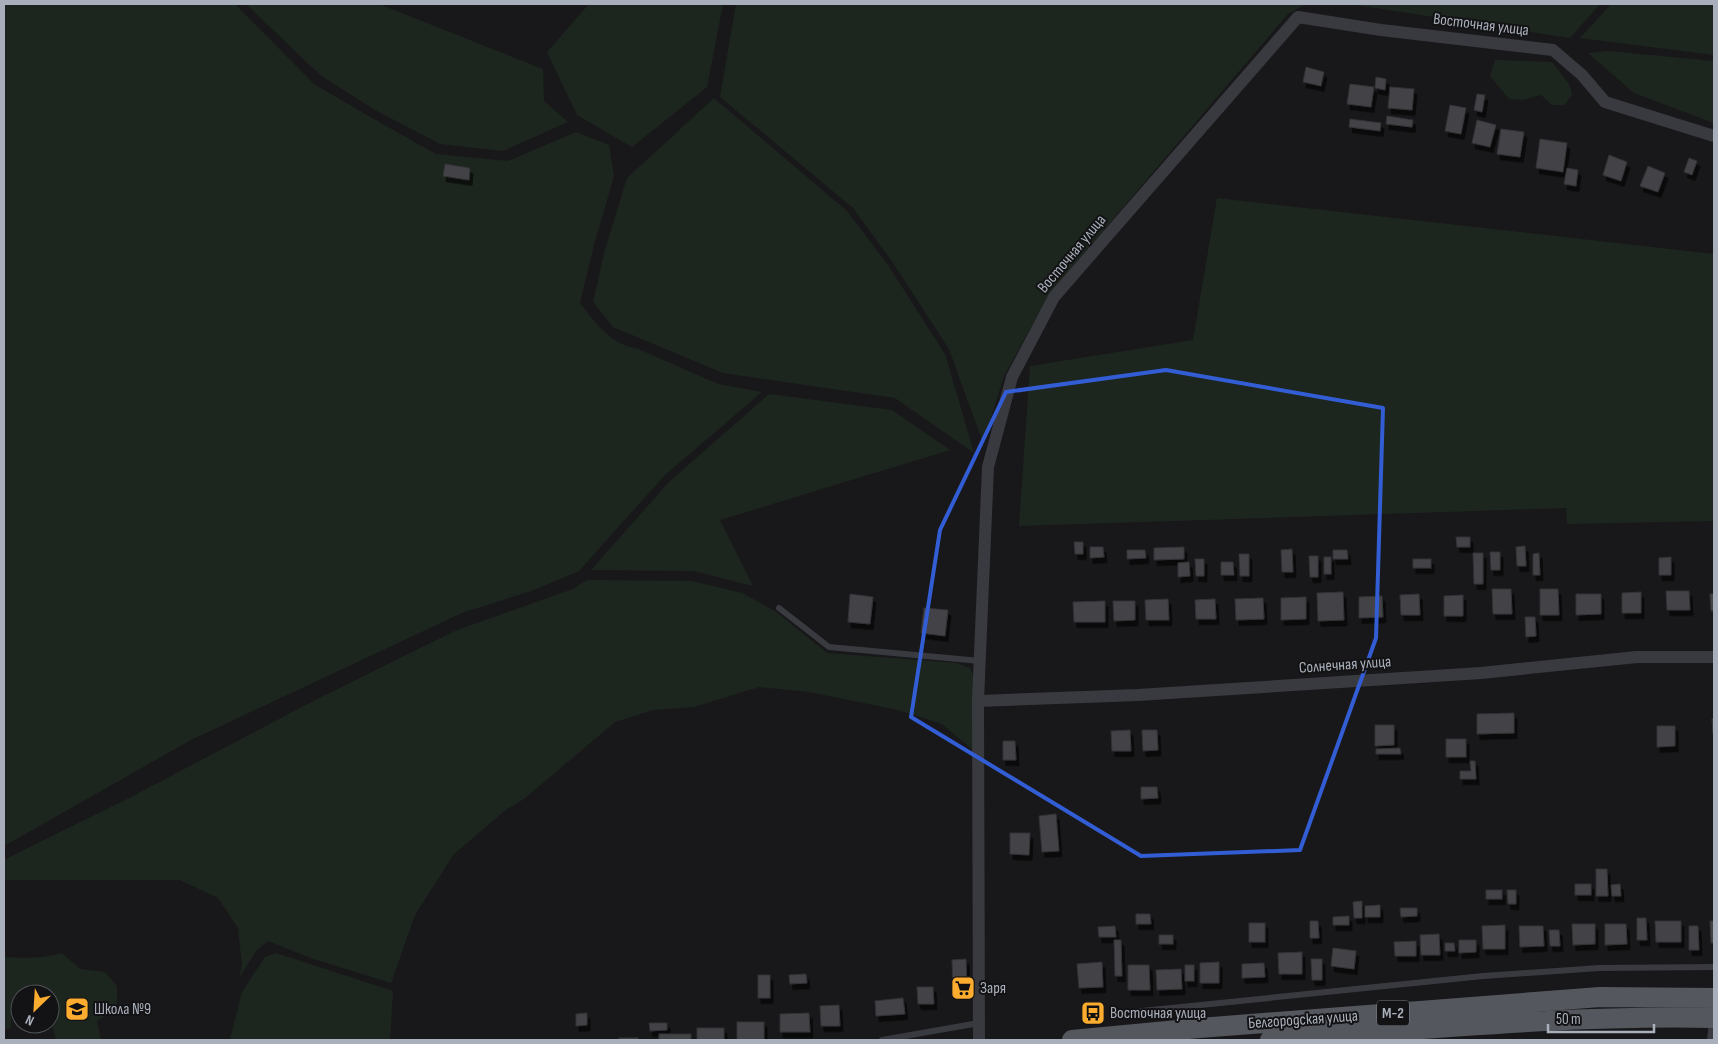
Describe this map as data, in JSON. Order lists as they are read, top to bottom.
{
  "streets": {
    "main road": ["М-2", "Белгородская улица"],
    "street": ["Восточная улица", "Солнечная улица"]
  },
  "crossings": [
    ["Восточная улица", "Солнечная улица"]
  ],
  "places": {
    "supermarket": ["Заря"],
    "school or university": ["Школа №9"],
    "bus stop": ["Восточная улица"]
  },
  "scale_bar": "50 m",
  "north": "bottom left"
}
